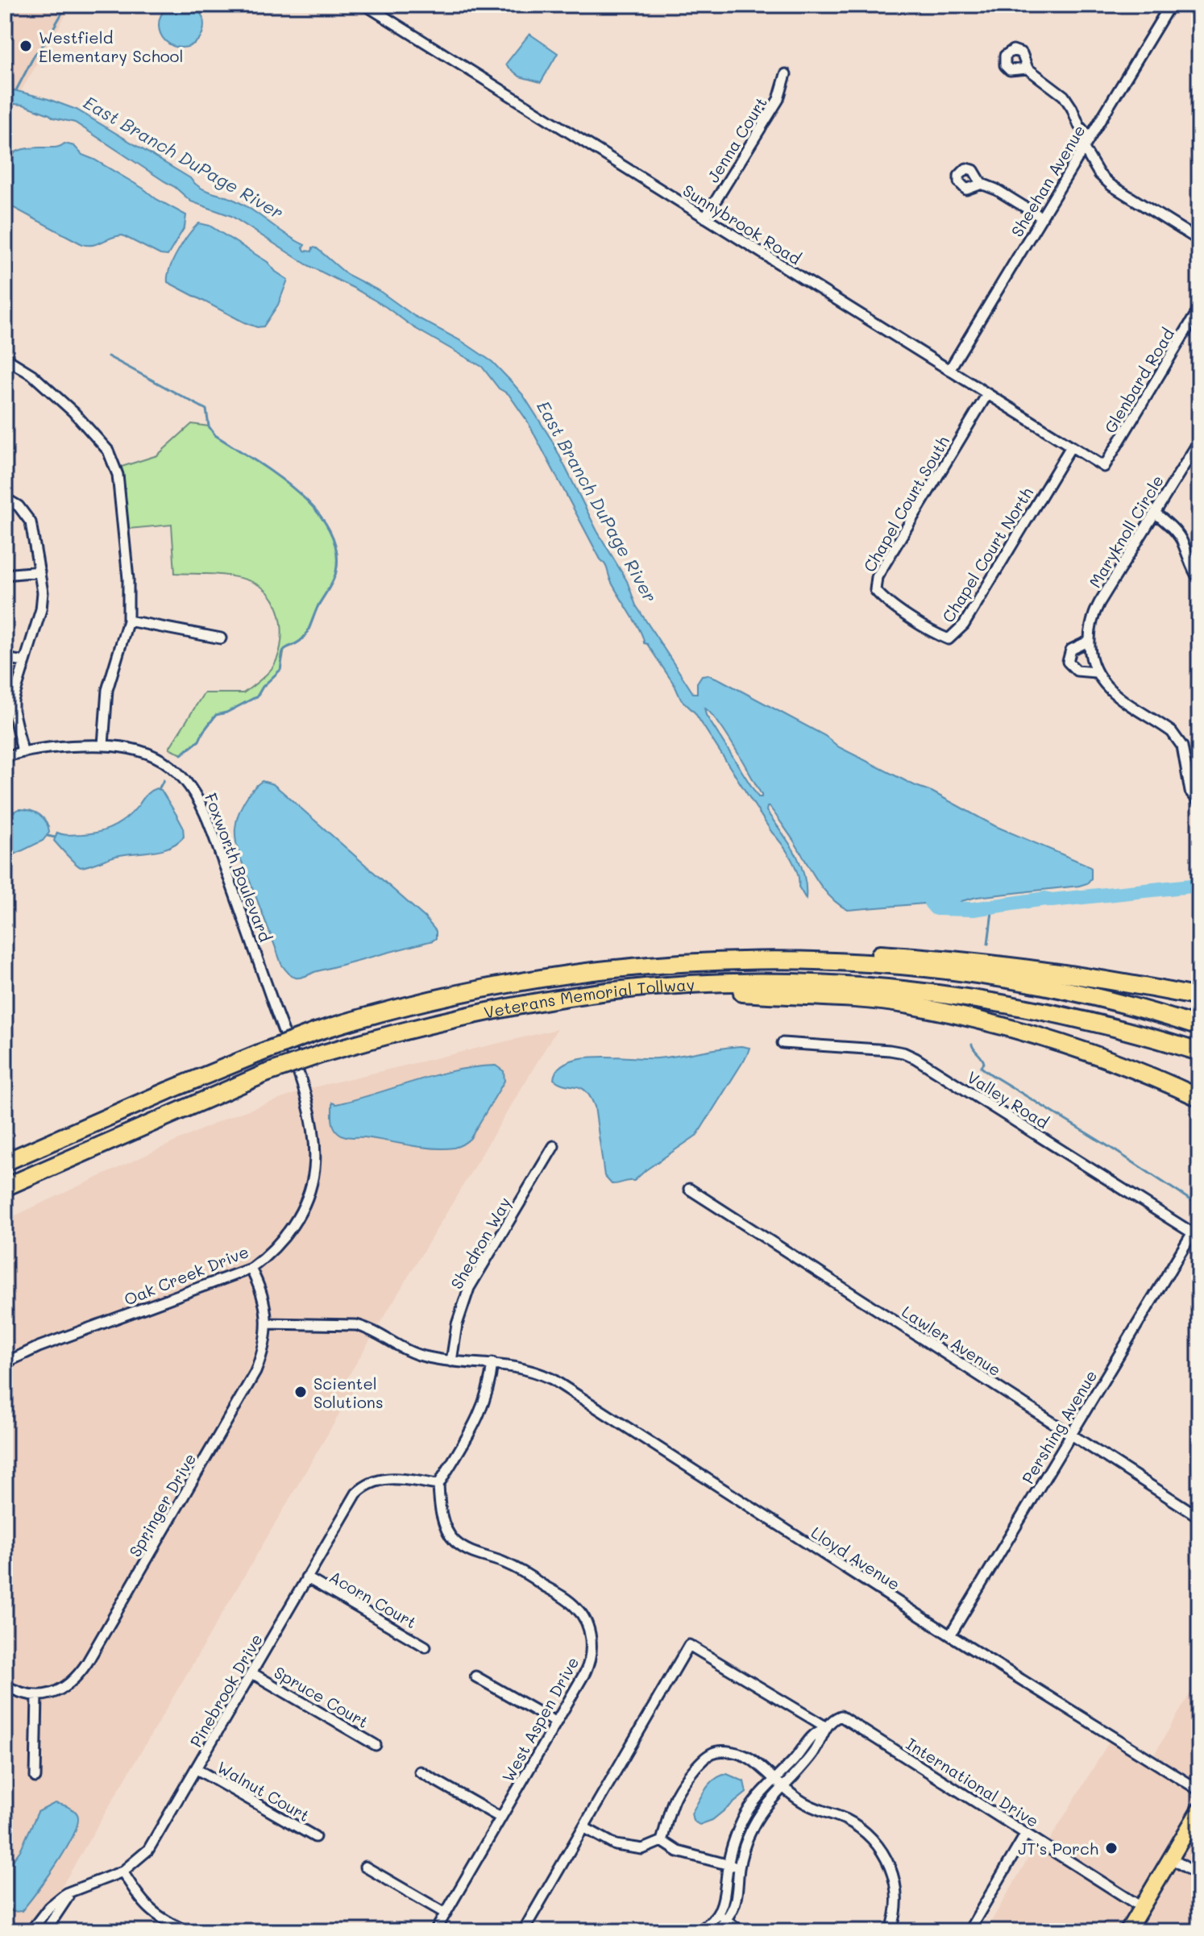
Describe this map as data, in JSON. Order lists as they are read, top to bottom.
{
  "streets": {
    "highway": ["Veterans Memorial Tollway"],
    "street": [
      "Jenna Court",
      "Sheehan Avenue",
      "Sunnybrook Road",
      "Glenbard Road",
      "Chapel Court South",
      "Maryknoll Circle",
      "Chapel Court North",
      "Foxworth Boulevard",
      "Valley Road",
      "Shedron Way",
      "Oak Creek Drive",
      "Lawler Avenue",
      "Pershing Avenue",
      "Springer Drive",
      "Lloyd Avenue",
      "Acorn Court",
      "Pinebrook Drive",
      "Spruce Court",
      "West Aspen Drive",
      "International Drive",
      "Walnut Court"
    ]
  },
  "crossings": [
    ["Jenna Court", "Sunnybrook Road"],
    ["Sheehan Avenue", "Sunnybrook Road"],
    ["Sunnybrook Road", "Glenbard Road"],
    ["Sunnybrook Road", "Chapel Court South"],
    ["Sunnybrook Road", "Chapel Court North"],
    ["Chapel Court South", "Chapel Court North"],
    ["Foxworth Boulevard", "Oak Creek Drive"],
    ["Valley Road", "Pershing Avenue"],
    ["Shedron Way", "Lloyd Avenue"],
    ["Oak Creek Drive", "Springer Drive"],
    ["Lawler Avenue", "Pershing Avenue"],
    ["Pershing Avenue", "Lloyd Avenue"],
    ["Springer Drive", "Lloyd Avenue"],
    ["Acorn Court", "Pinebrook Drive"],
    ["Pinebrook Drive", "Spruce Court"],
    ["Pinebrook Drive", "West Aspen Drive"],
    ["Pinebrook Drive", "Walnut Court"]
  ],
  "water": ["East Branch DuPage River"],
  "places": ["Westfield Elementary School", "Scientel Solutions", "JT's Porch"]
}
